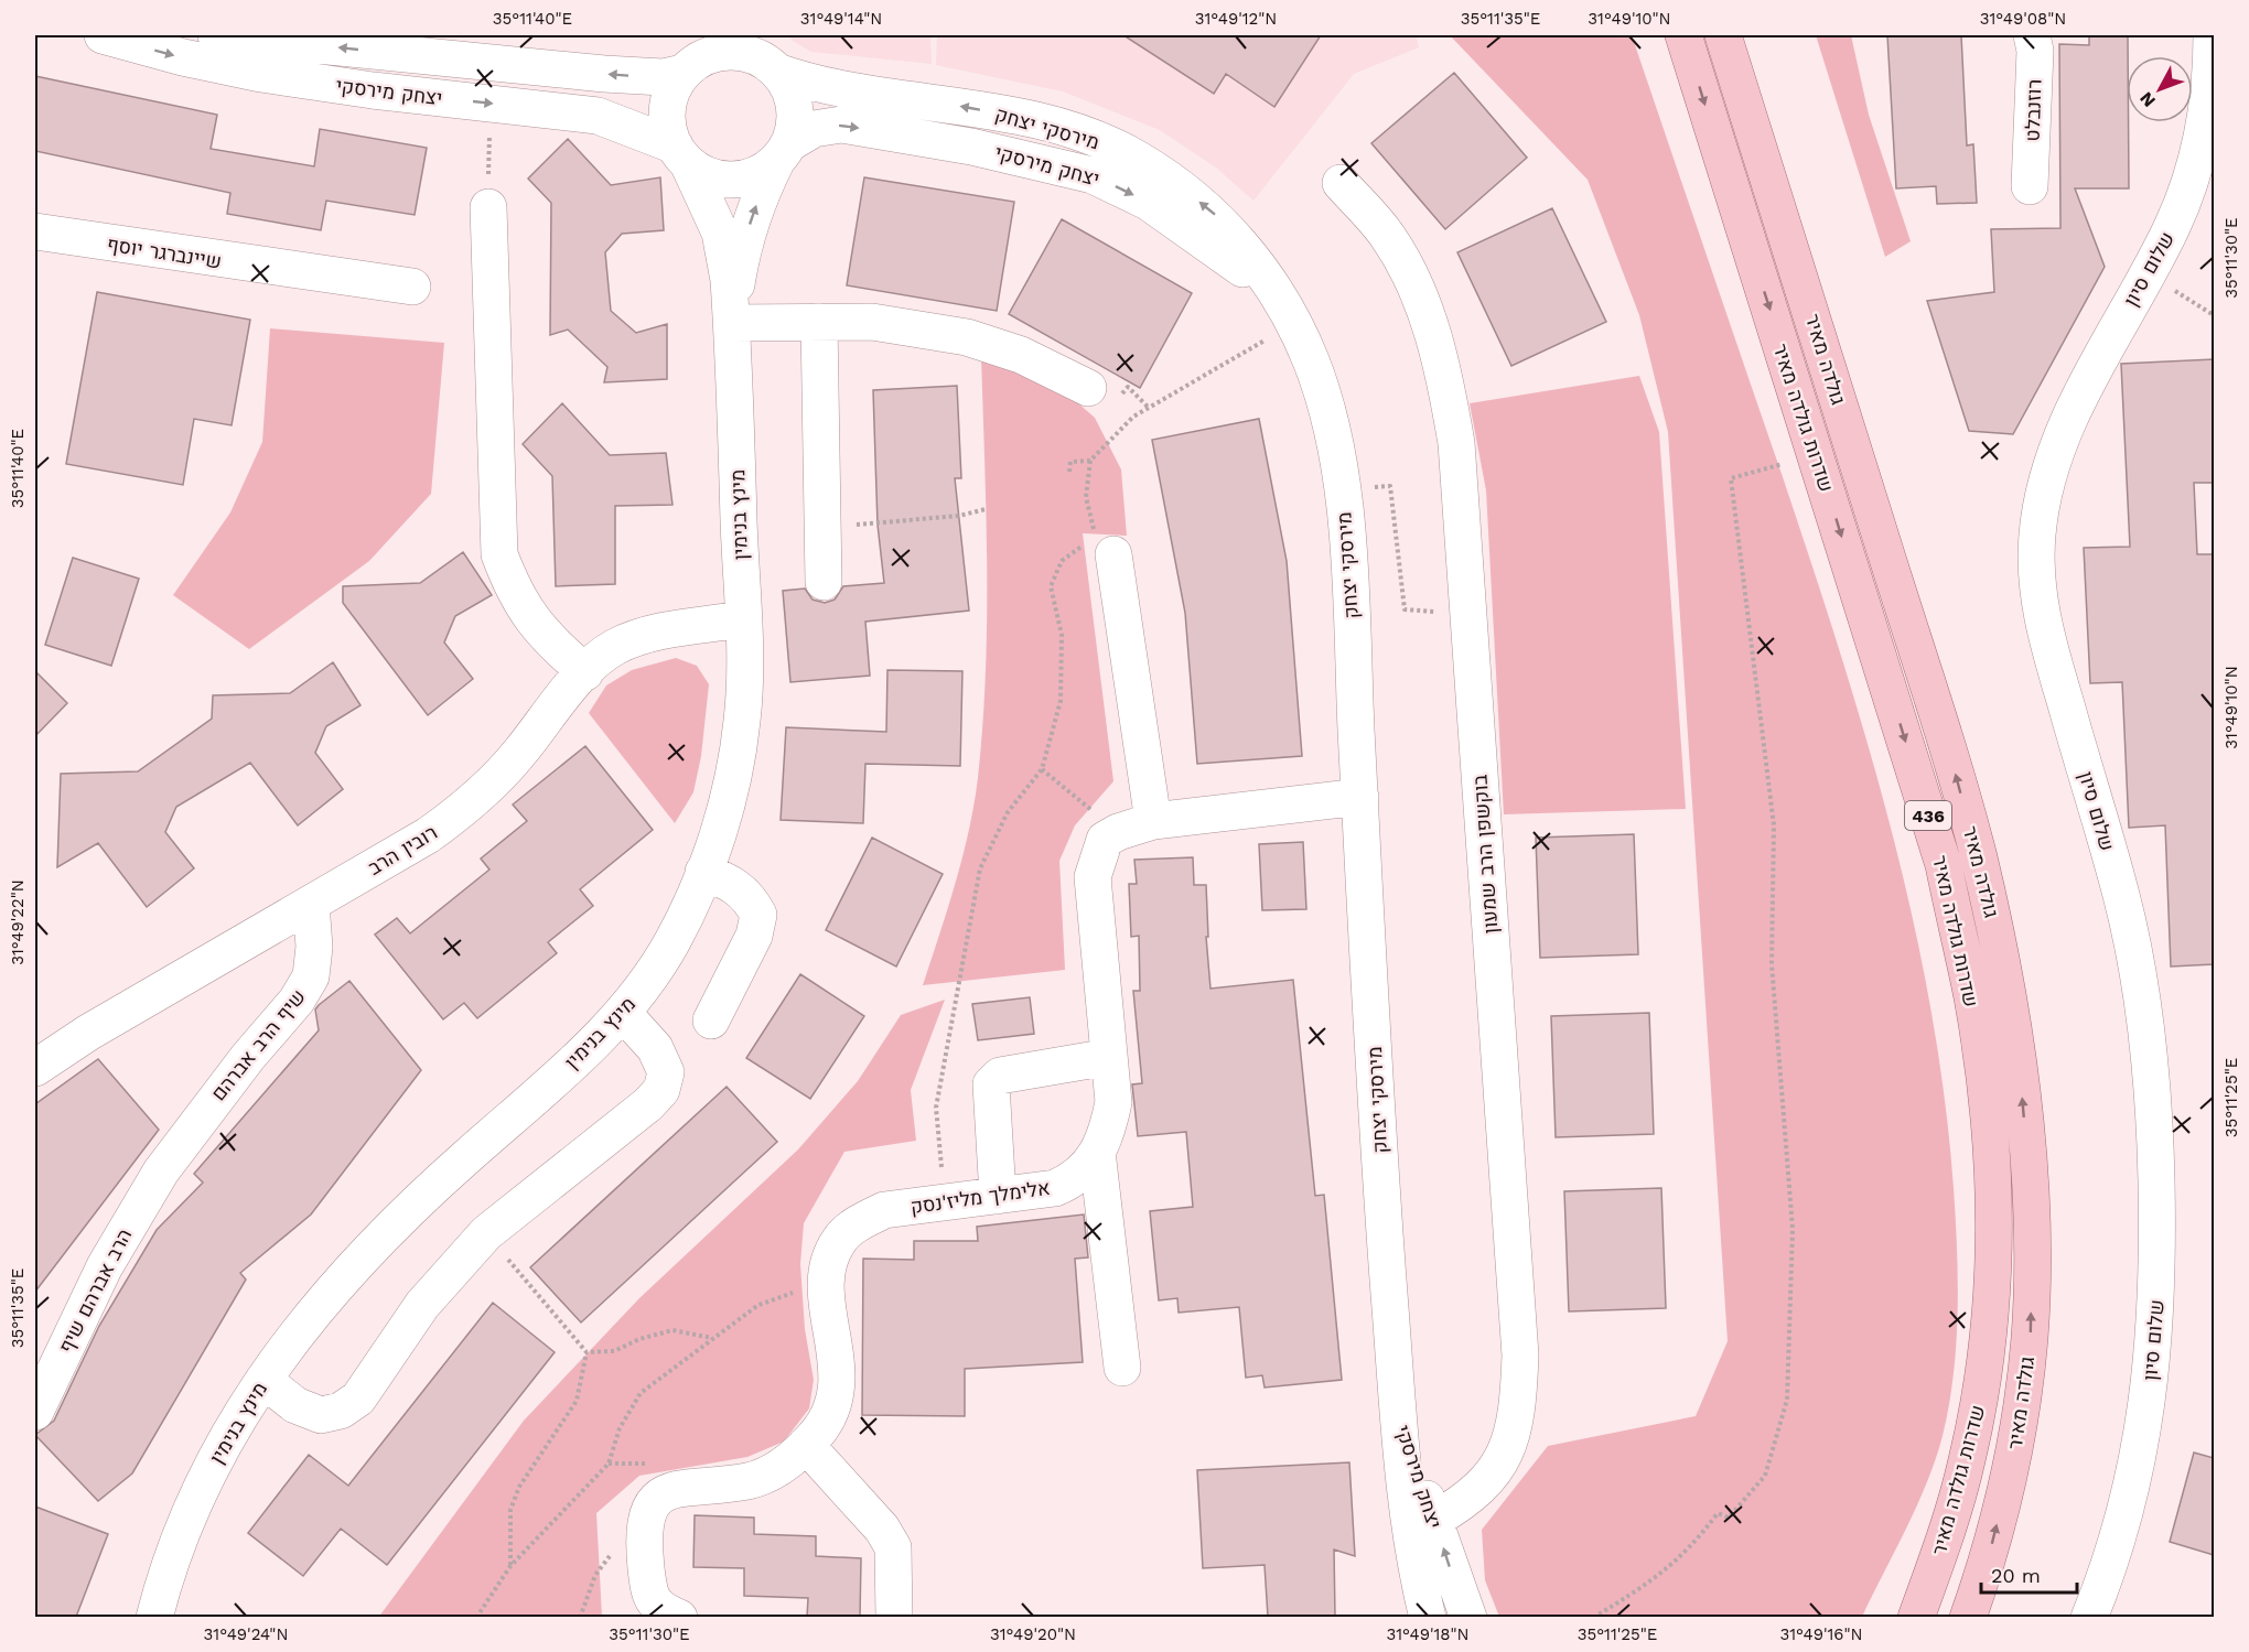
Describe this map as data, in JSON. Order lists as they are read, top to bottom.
{
  "streets": {
    "main road": ["גולדה מאיר", "שדרות גולדה מאיר", "436"],
    "street": [
      "יצחק מירסקי",
      "רוזנבלט",
      "מירסקי יצחק",
      "שיינברגר יוסף",
      "שלום סיון",
      "מינץ בנימין",
      "רובין הרב",
      "בוקשפן הרב שמעון",
      "שיף הרב אברהם",
      "אלימלך מליז'נסק",
      "הרב אברהם שיף"
    ]
  },
  "crossings": [
    ["יצחק מירסקי", "מירסקי יצחק"],
    ["יצחק מירסקי", "בוקשפן הרב שמעון"],
    ["מינץ בנימין", "רובין הרב"],
    ["רובין הרב", "שיף הרב אברהם"],
    ["שיף הרב אברהם", "הרב אברהם שיף"]
  ],
  "one_way": ["גולדה מאיר", "שדרות גולדה מאיר"],
  "scale_bar": "20 m",
  "north": "bottom left",
  "coordinates": [
    "35°11'40\"E",
    "31°49'14\"N",
    "31°49'12\"N",
    "35°11'35\"E",
    "31°49'10\"N",
    "31°49'08\"N",
    "35°11'30\"E",
    "31°49'22\"N",
    "35°11'25\"E",
    "31°49'24\"N",
    "31°49'20\"N",
    "31°49'18\"N",
    "31°49'16\"N"
  ]
}
